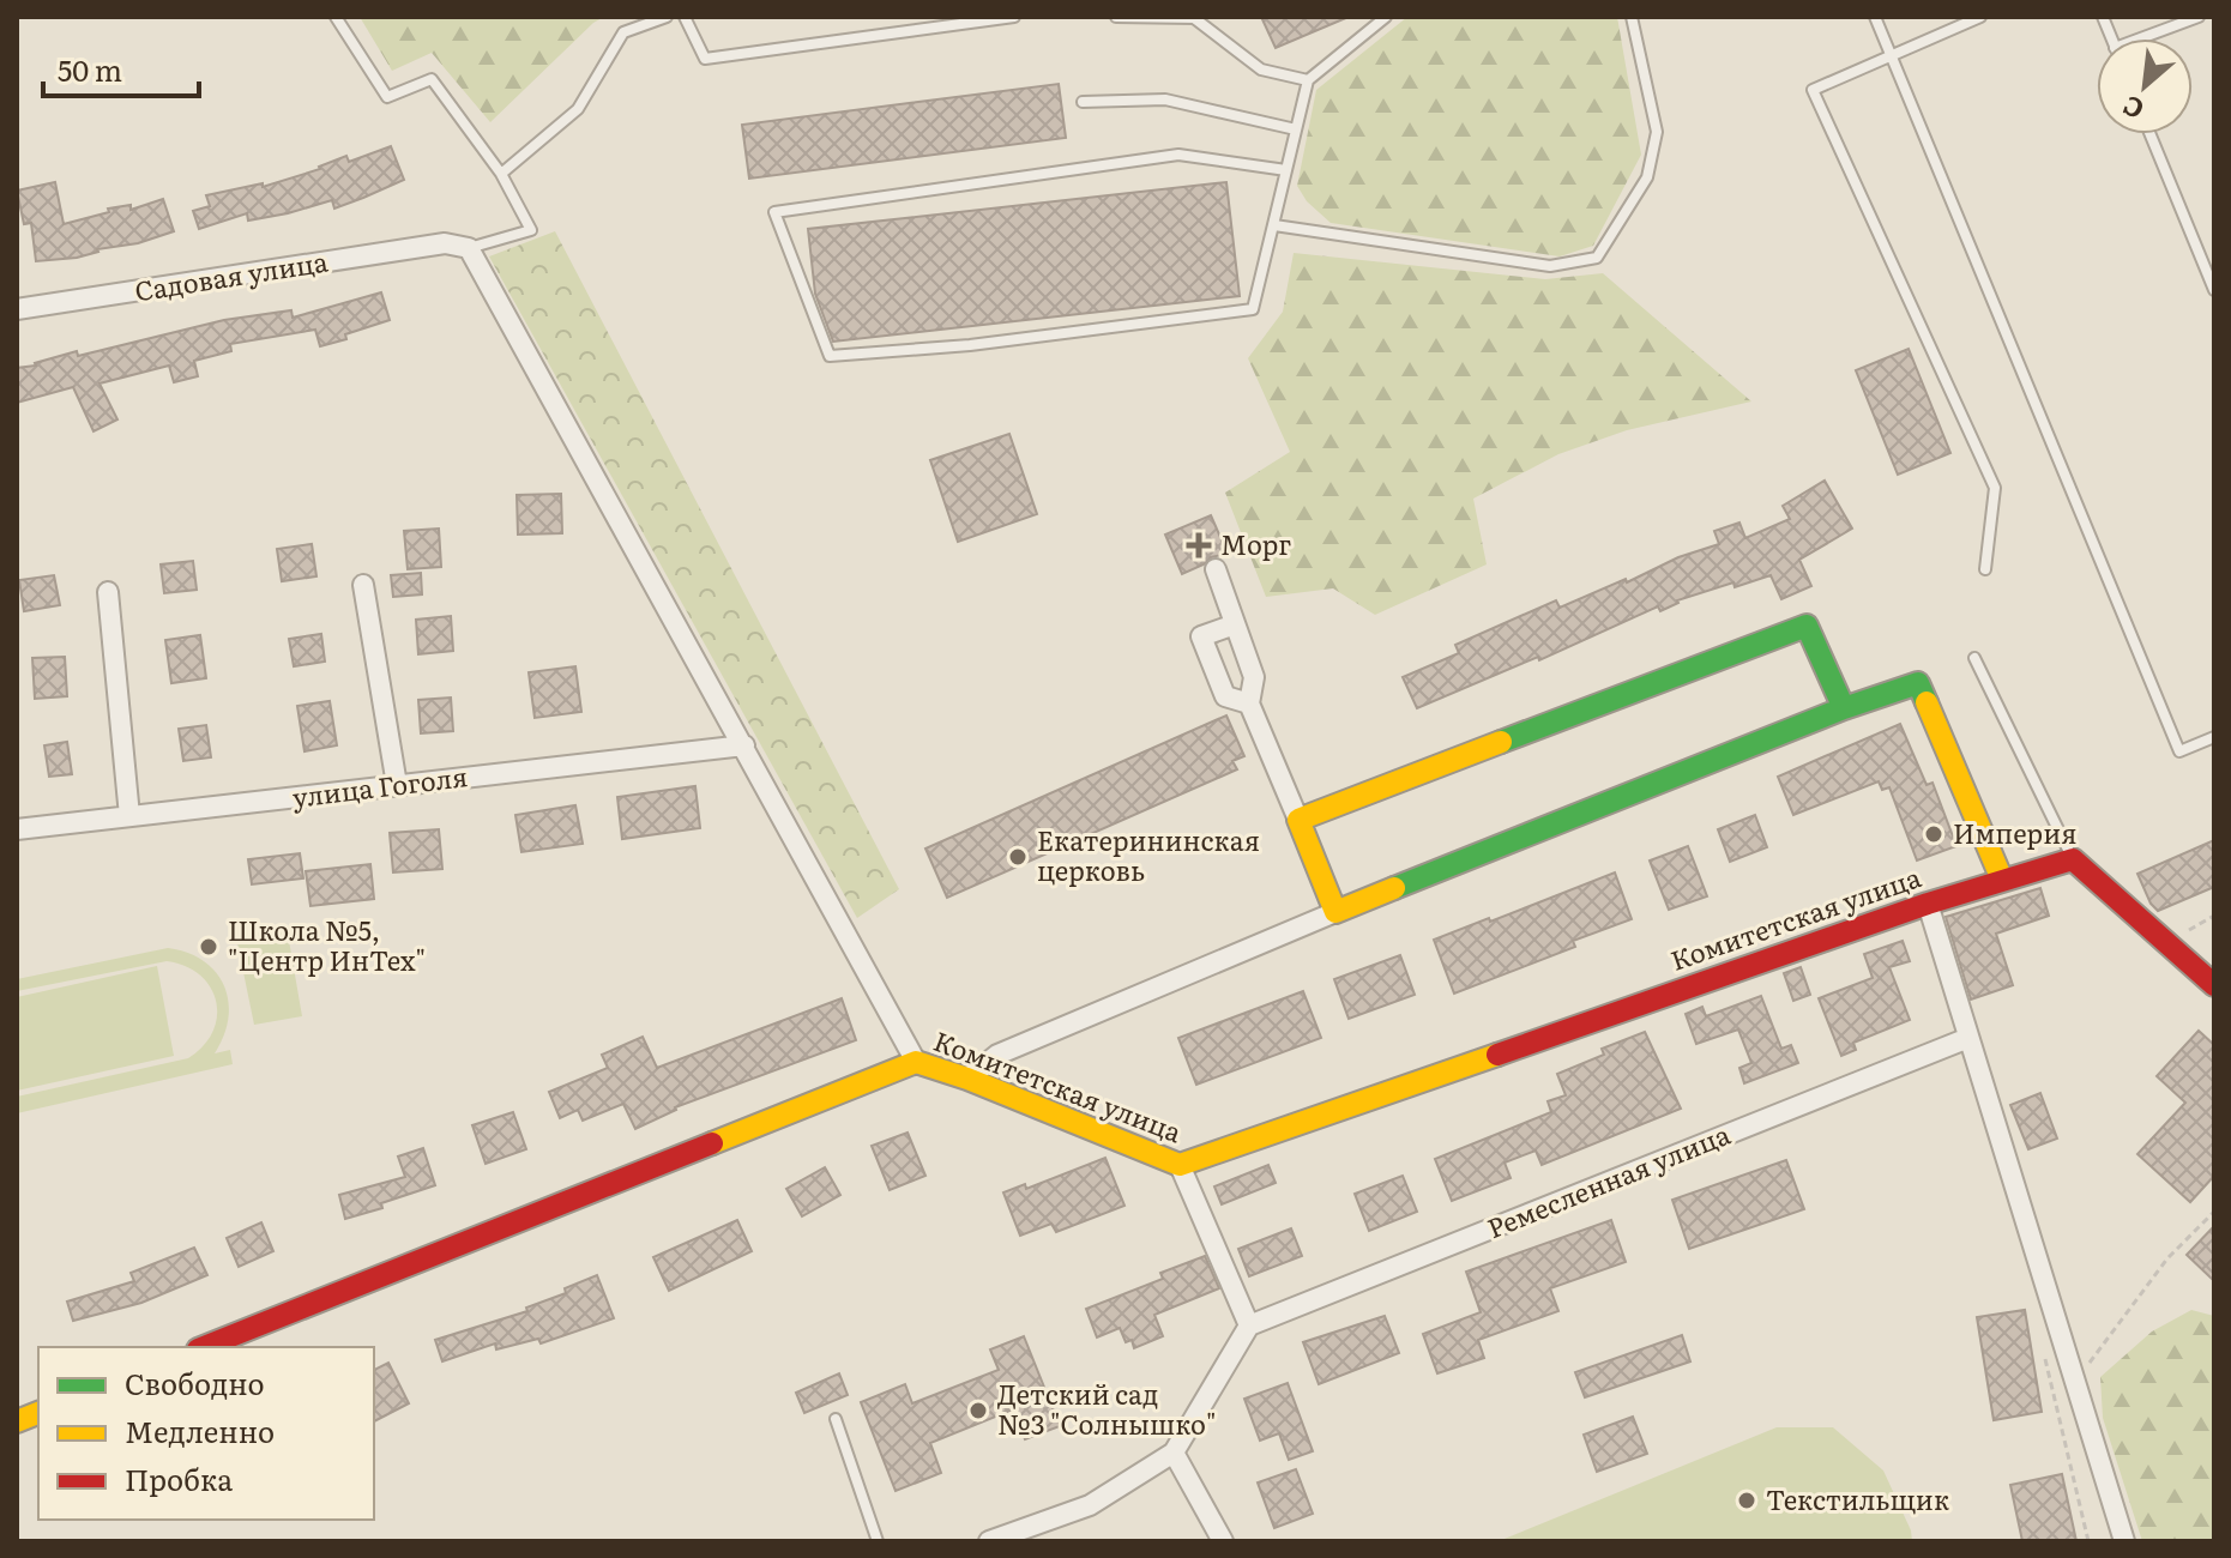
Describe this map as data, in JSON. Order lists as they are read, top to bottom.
{
  "streets": {
    "street": [
      "Садовая улица",
      "улица Гоголя",
      "Комитетская улица",
      "Ремесленная улица"
    ]
  },
  "places": {
    "health": ["Морг"],
    "other": [
      "Империя",
      "Екатерининская церковь",
      "Школа №5, \"Центр ИнТех\"",
      "Детский сад №3 \"Солнышко\"",
      "Текстильщик"
    ]
  },
  "legend": ["Свободно", "Медленно", "Пробка"],
  "scale_bar": "50 m",
  "north": "bottom left"
}
